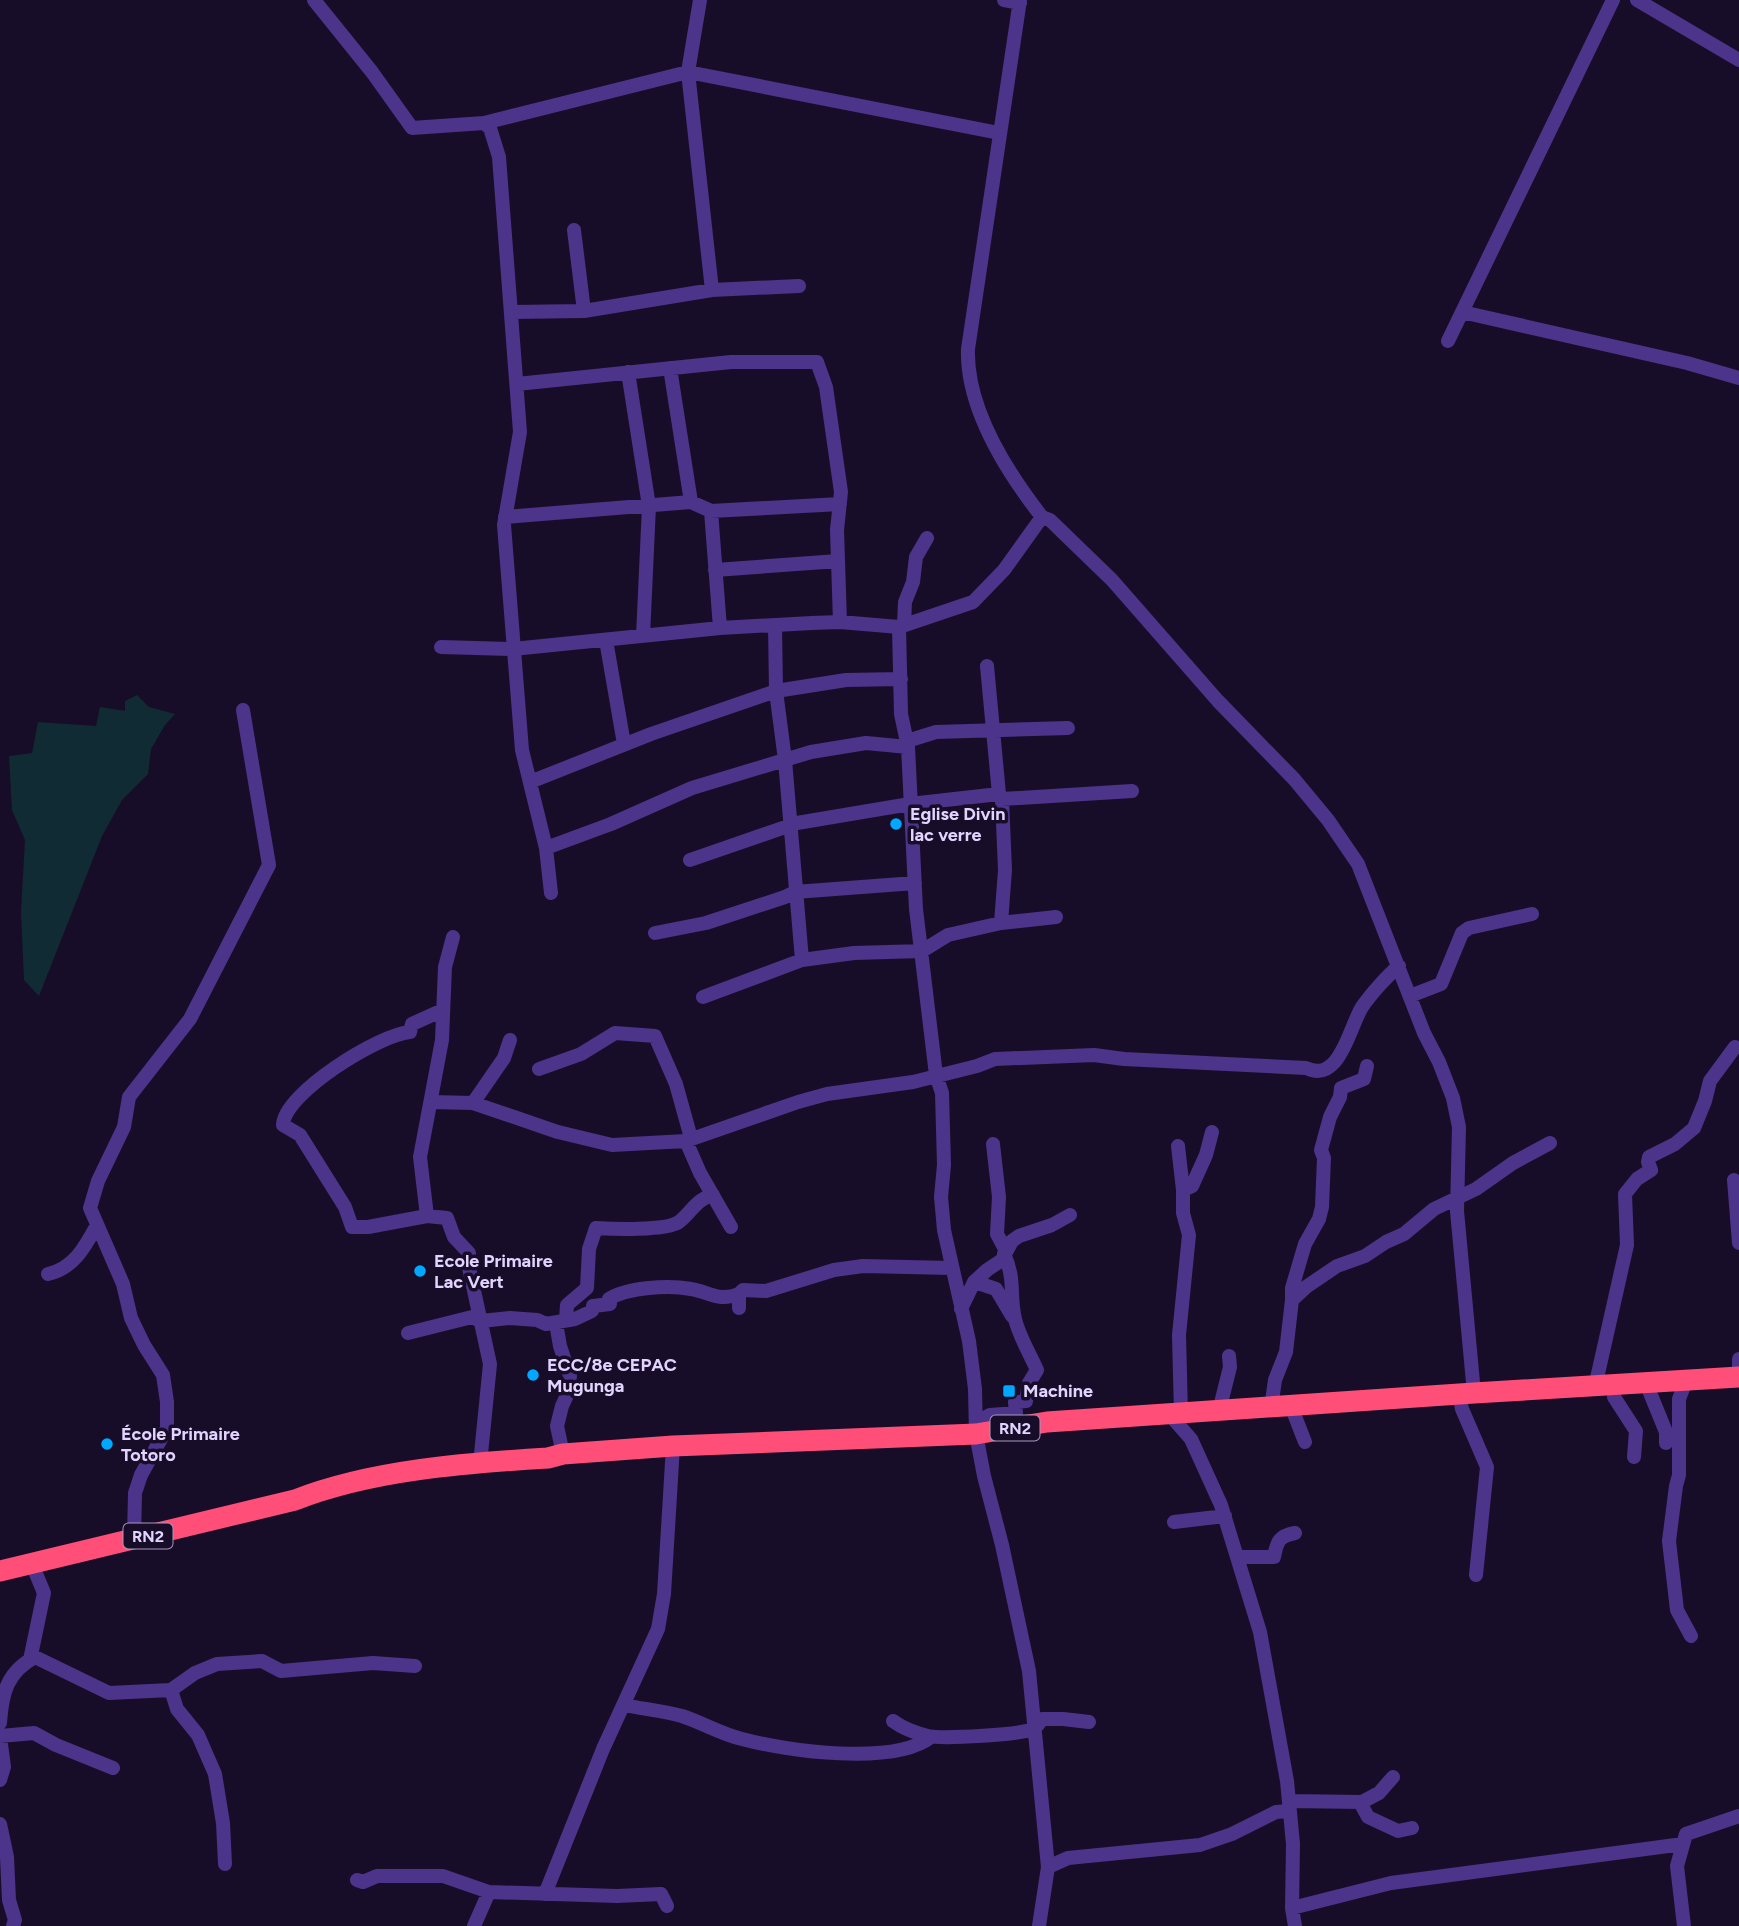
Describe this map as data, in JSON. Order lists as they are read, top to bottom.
{
  "streets": {
    "highway": ["RN2"]
  },
  "places": {
    "other": [
      "Eglise Divin lac verre",
      "Ecole Primaire Lac Vert",
      "ECC/8e CEPAC Mugunga",
      "École Primaire Totoro"
    ],
    "transit": ["Machine"]
  }
}
